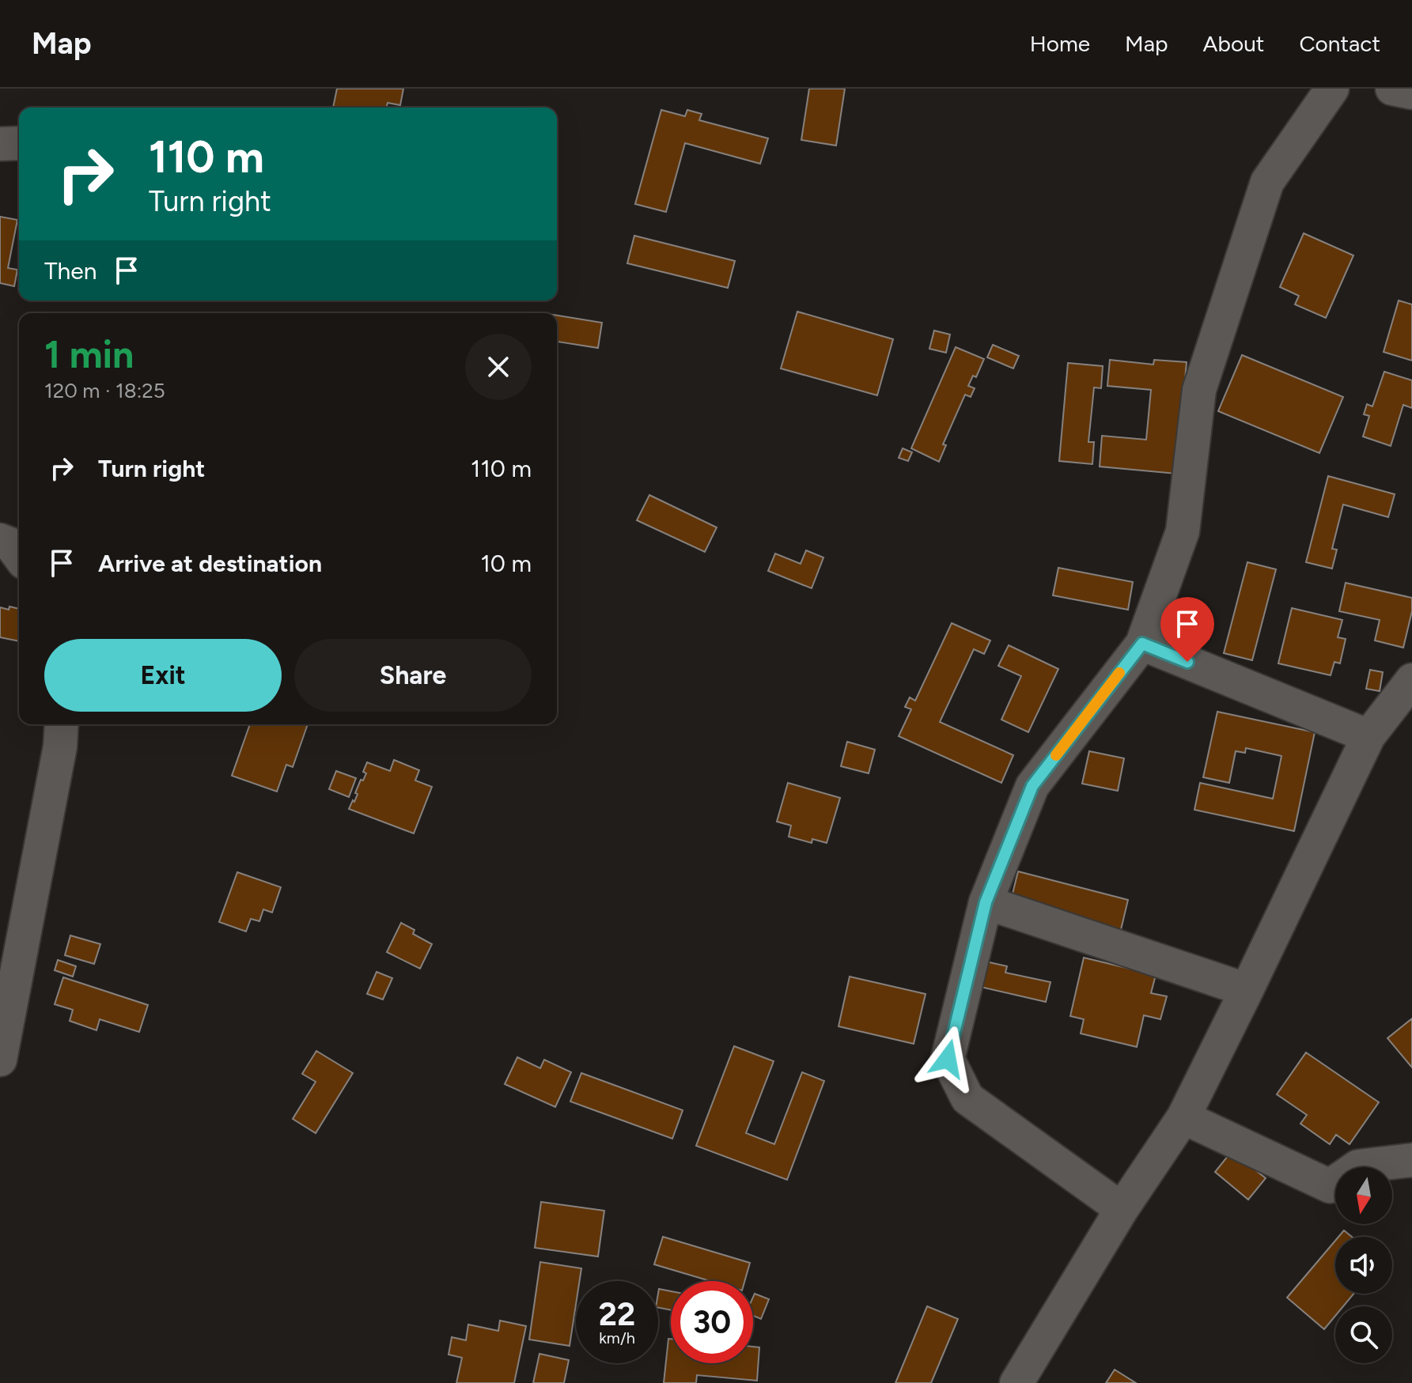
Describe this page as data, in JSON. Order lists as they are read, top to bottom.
{
  "north": "bottom",
  "page": {
    "header": "Map",
    "nav": [
      "Home",
      "Map",
      "About",
      "Contact"
    ],
    "turn": ["110 m", "Turn right"],
    "then": "Then",
    "heading": ["1 min", "120 m · 18:25"],
    "list": [
      {
        "name": "Turn right",
        "value": "110 m"
      },
      {
        "name": "Arrive at destination",
        "value": "10 m"
      }
    ],
    "buttons": ["Exit", "Share"],
    "speed": "22 km/h",
    "limit": "30"
  }
}
